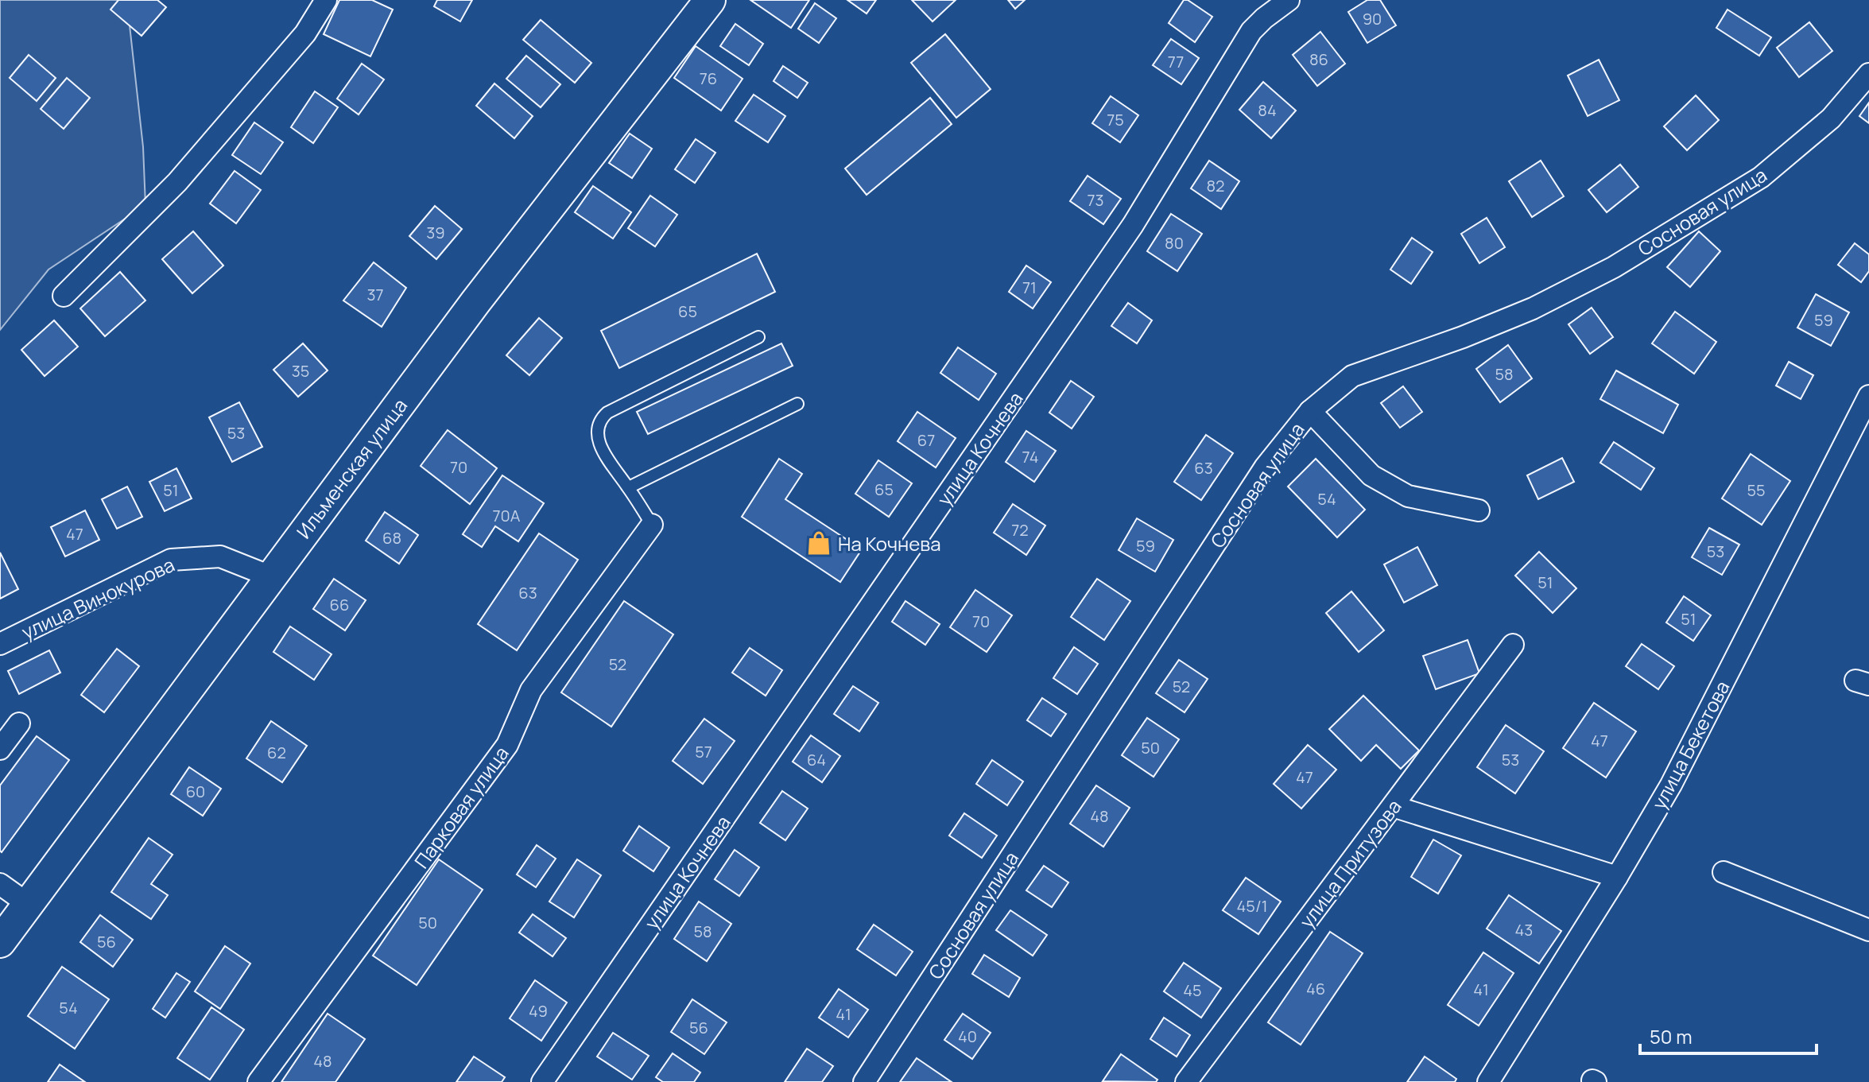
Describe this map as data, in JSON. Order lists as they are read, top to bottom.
{
  "streets": {
    "main road": ["Ильменская улица"],
    "street": [
      "Сосновая улица",
      "улица Кочнева",
      "улица Винокурова",
      "улица Бекетова",
      "Парковая улица",
      "улица Притузова"
    ]
  },
  "crossings": [
    ["Ильменская улица", "улица Винокурова"]
  ],
  "places": {
    "shop": ["На Кочнева"]
  },
  "house_numbers": [
    "90",
    "86",
    "77",
    "76",
    "84",
    "75",
    "82",
    "73",
    "39",
    "80",
    "71",
    "37",
    "65",
    "59",
    "35",
    "58",
    "53",
    "67",
    "74",
    "70",
    "63",
    "65",
    "51",
    "55",
    "54",
    "70А",
    "72",
    "47",
    "68",
    "59",
    "53",
    "51",
    "63",
    "66",
    "51",
    "70",
    "52",
    "52",
    "47",
    "50",
    "57",
    "62",
    "64",
    "53",
    "47",
    "60",
    "48",
    "45/1",
    "50",
    "43",
    "58",
    "56",
    "46",
    "41",
    "45",
    "54",
    "49",
    "41",
    "56",
    "40",
    "48"
  ],
  "scale_bar": "50 m"
}
